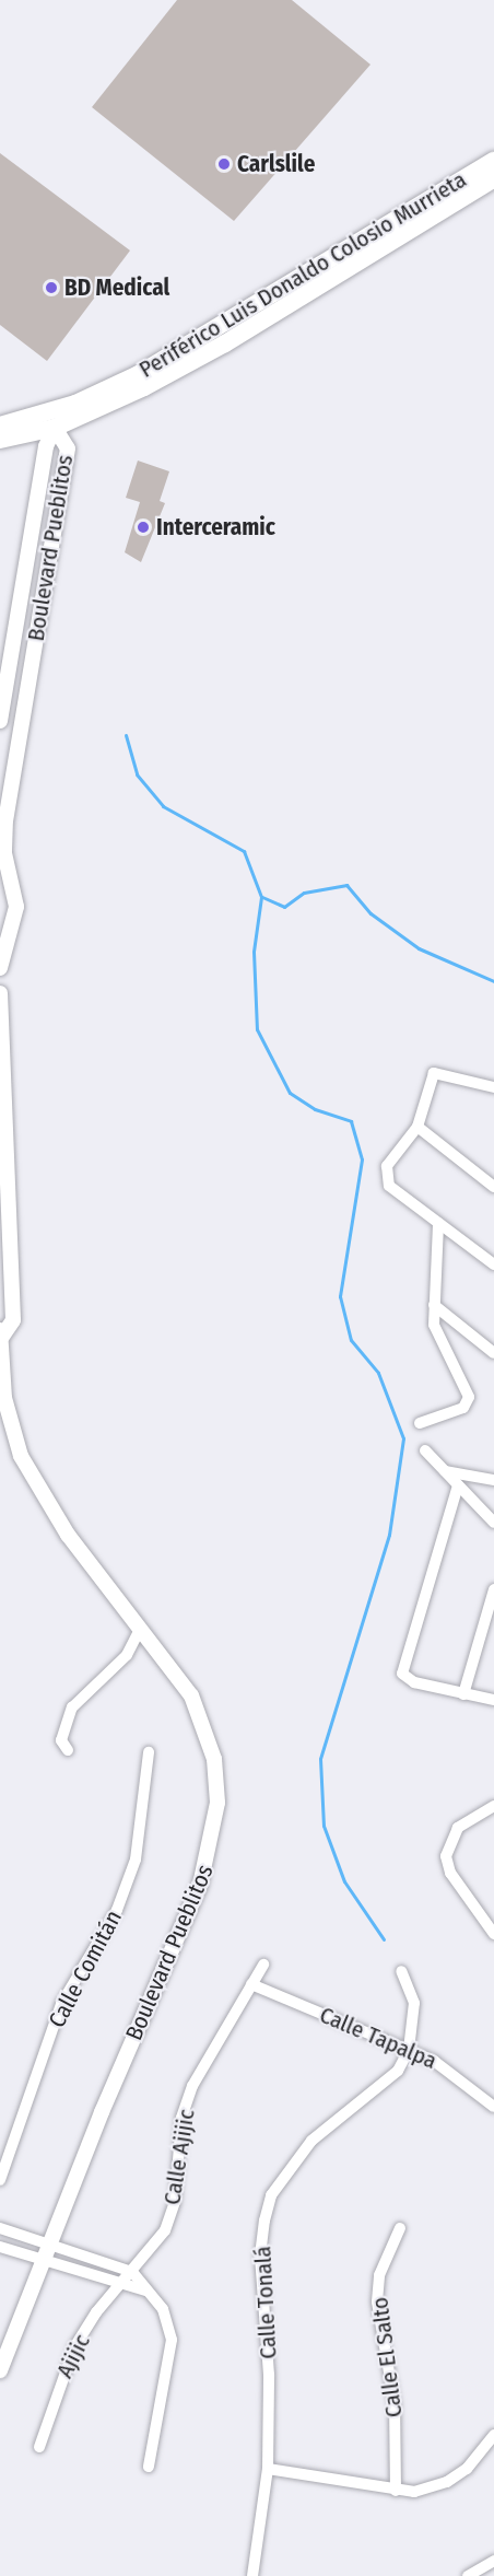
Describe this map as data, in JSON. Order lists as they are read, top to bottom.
{
  "streets": {
    "main road": ["Periférico Luis Donaldo Colosio Murrieta"],
    "street": [
      "Boulevard Pueblitos",
      "Calle Comitán",
      "Calle Tapalpa",
      "Calle Ajijic",
      "Calle Tonalá",
      "Ajijic",
      "Calle El Salto"
    ]
  },
  "crossings": [
    ["Periférico Luis Donaldo Colosio Murrieta", "Boulevard Pueblitos"],
    ["Calle Tapalpa", "Calle Ajijic"],
    ["Calle Tapalpa", "Calle Tonalá"],
    ["Calle Ajijic", "Ajijic"]
  ],
  "places": ["Carlslile", "BD Medical", "Interceramic"]
}
